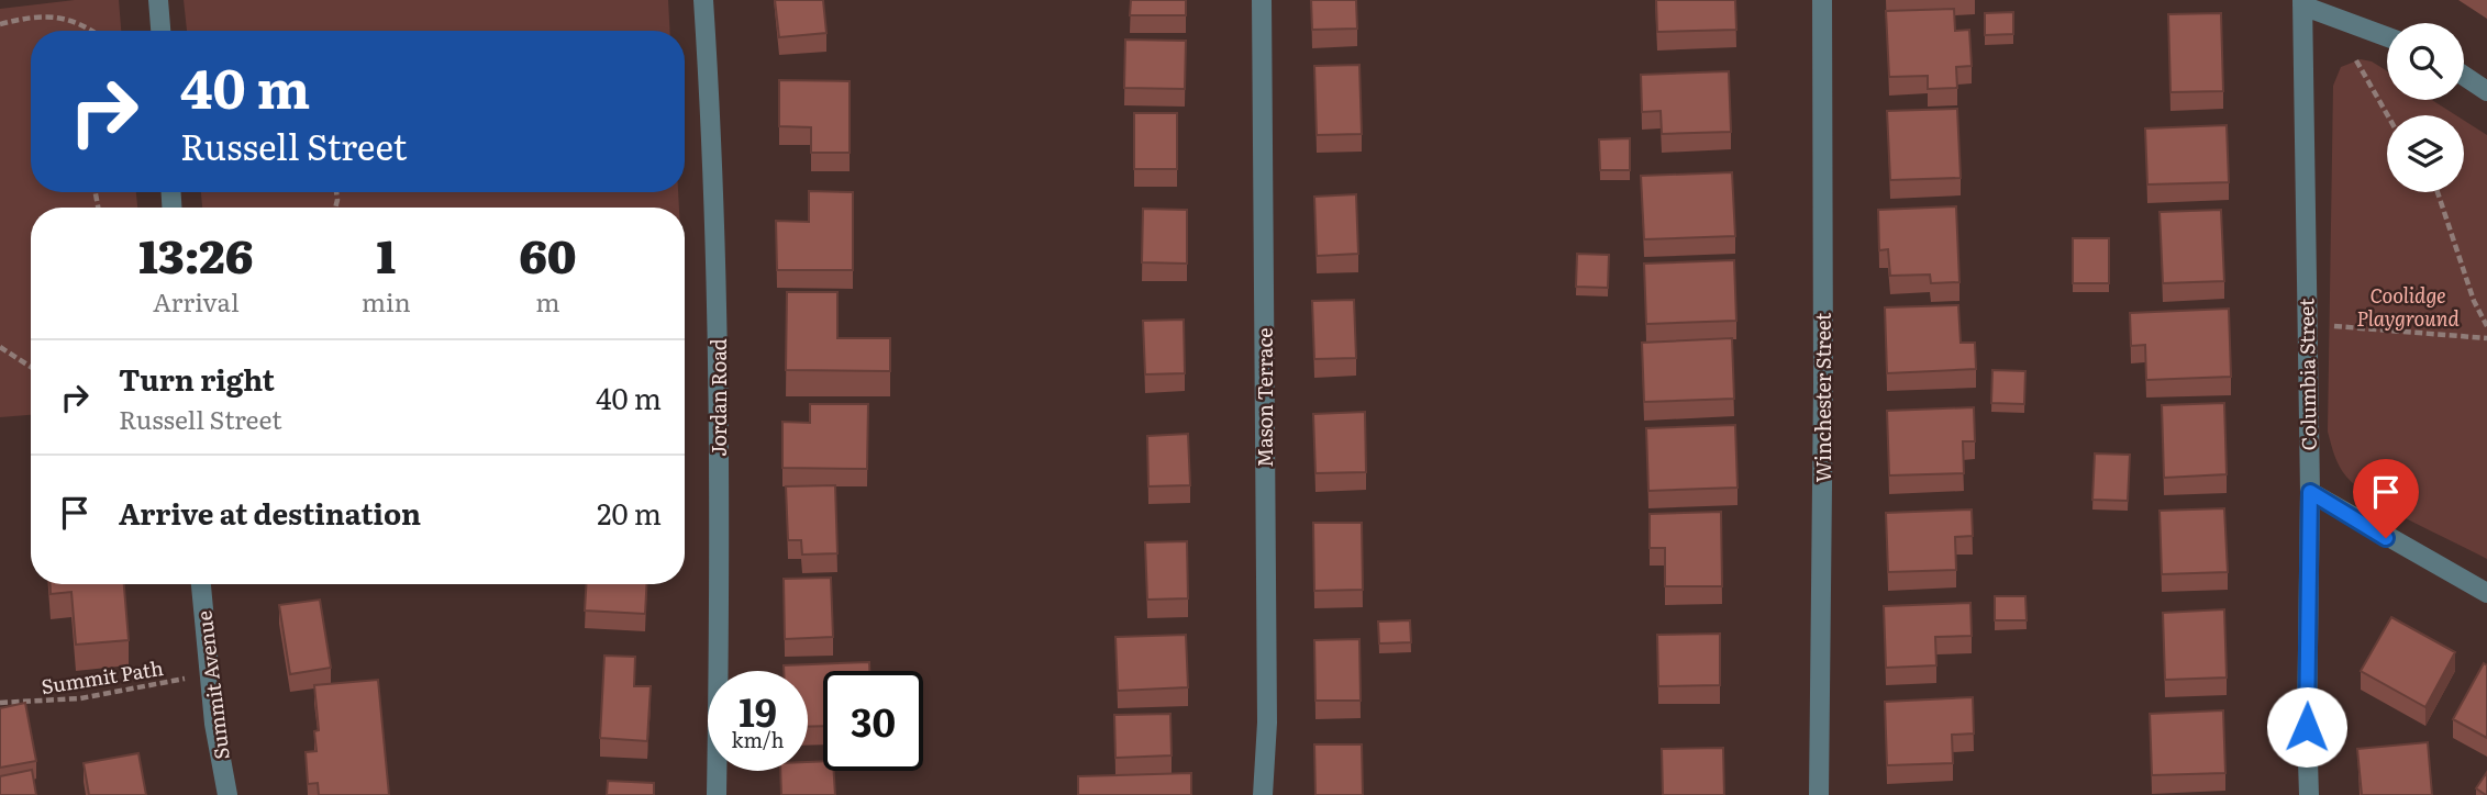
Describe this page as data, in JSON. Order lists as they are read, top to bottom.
{
  "streets": {
    "street": [
      "Columbia Street",
      "Jordan Road",
      "Mason Terrace",
      "Winchester Street",
      "Summit Avenue"
    ],
    "path": ["Summit Path"]
  },
  "crossings": [
    ["Summit Path", "Summit Avenue"]
  ],
  "parks": ["Coolidge Playground"],
  "page": {
    "turn": ["40 m", "Russell Street"],
    "eta": [
      "13:26",
      "Arrival",
      "1",
      "min",
      "60",
      "m"
    ],
    "list": [
      {
        "name": "Turn right",
        "note": "Russell Street",
        "value": "40 m"
      },
      {
        "name": "Arrive at destination",
        "value": "20 m"
      }
    ],
    "speed": "19 km/h",
    "limit": "30"
  }
}
